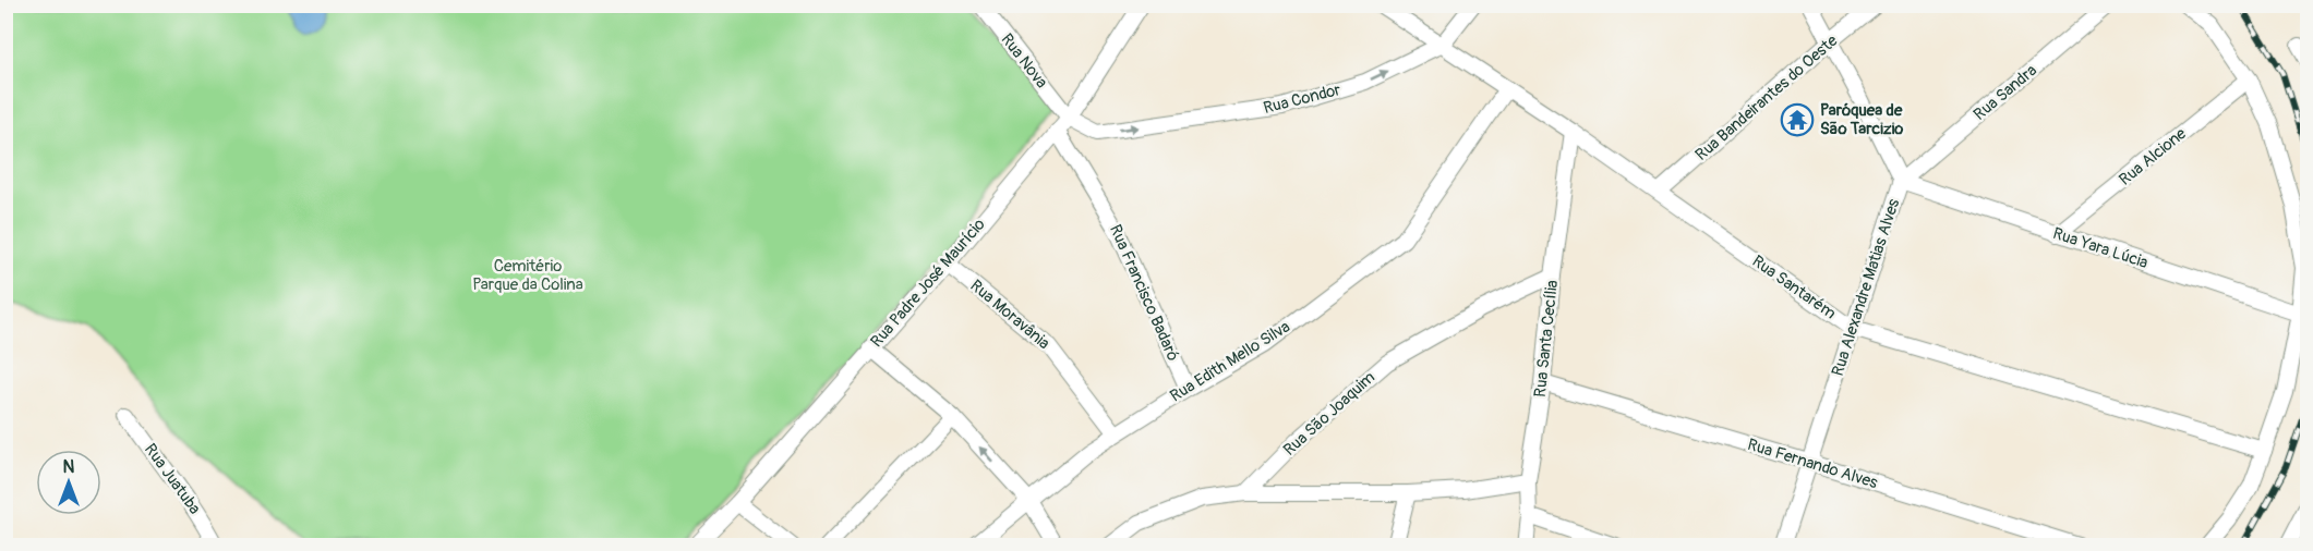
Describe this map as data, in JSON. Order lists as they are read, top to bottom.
{
  "streets": {
    "street": [
      "Rua Nova",
      "Rua Sandra",
      "Rua Bandeirantes do Oeste",
      "Rua Condor",
      "Rua Alcione",
      "Rua Yara Lúcia",
      "Rua Padre José Maurício",
      "Rua Santarém",
      "Rua Alexandre Matias Alves",
      "Rua Francisco Badaró",
      "Rua Moravânia",
      "Rua Santa Cecília",
      "Rua Edith Mello Silva",
      "Rua São Joaquim",
      "Rua Fernando Alves",
      "Rua Juatuba"
    ]
  },
  "crossings": [
    ["Rua Nova", "Rua Condor"],
    ["Rua Nova", "Rua Padre José Maurício"],
    ["Rua Sandra", "Rua Yara Lúcia"],
    ["Rua Sandra", "Rua Alexandre Matias Alves"],
    ["Rua Bandeirantes do Oeste", "Rua Santarém"],
    ["Rua Bandeirantes do Oeste", "Rua Alexandre Matias Alves"],
    ["Rua Condor", "Rua Padre José Maurício"],
    ["Rua Condor", "Rua Santarém"],
    ["Rua Alcione", "Rua Yara Lúcia"],
    ["Rua Yara Lúcia", "Rua Alexandre Matias Alves"],
    ["Rua Padre José Maurício", "Rua Francisco Badaró"],
    ["Rua Padre José Maurício", "Rua Moravânia"],
    ["Rua Santarém", "Rua Alexandre Matias Alves"],
    ["Rua Santarém", "Rua Santa Cecília"],
    ["Rua Santarém", "Rua Edith Mello Silva"],
    ["Rua Alexandre Matias Alves", "Rua Fernando Alves"],
    ["Rua Francisco Badaró", "Rua Edith Mello Silva"],
    ["Rua Moravânia", "Rua Edith Mello Silva"],
    ["Rua Santa Cecília", "Rua São Joaquim"],
    ["Rua Santa Cecília", "Rua Fernando Alves"]
  ],
  "one_way": ["Rua Condor"],
  "parks": ["Cemitério Parque da Colina"],
  "places": {
    "temple": ["Paróquea de São Tarcizio"]
  },
  "north": "top"
}
